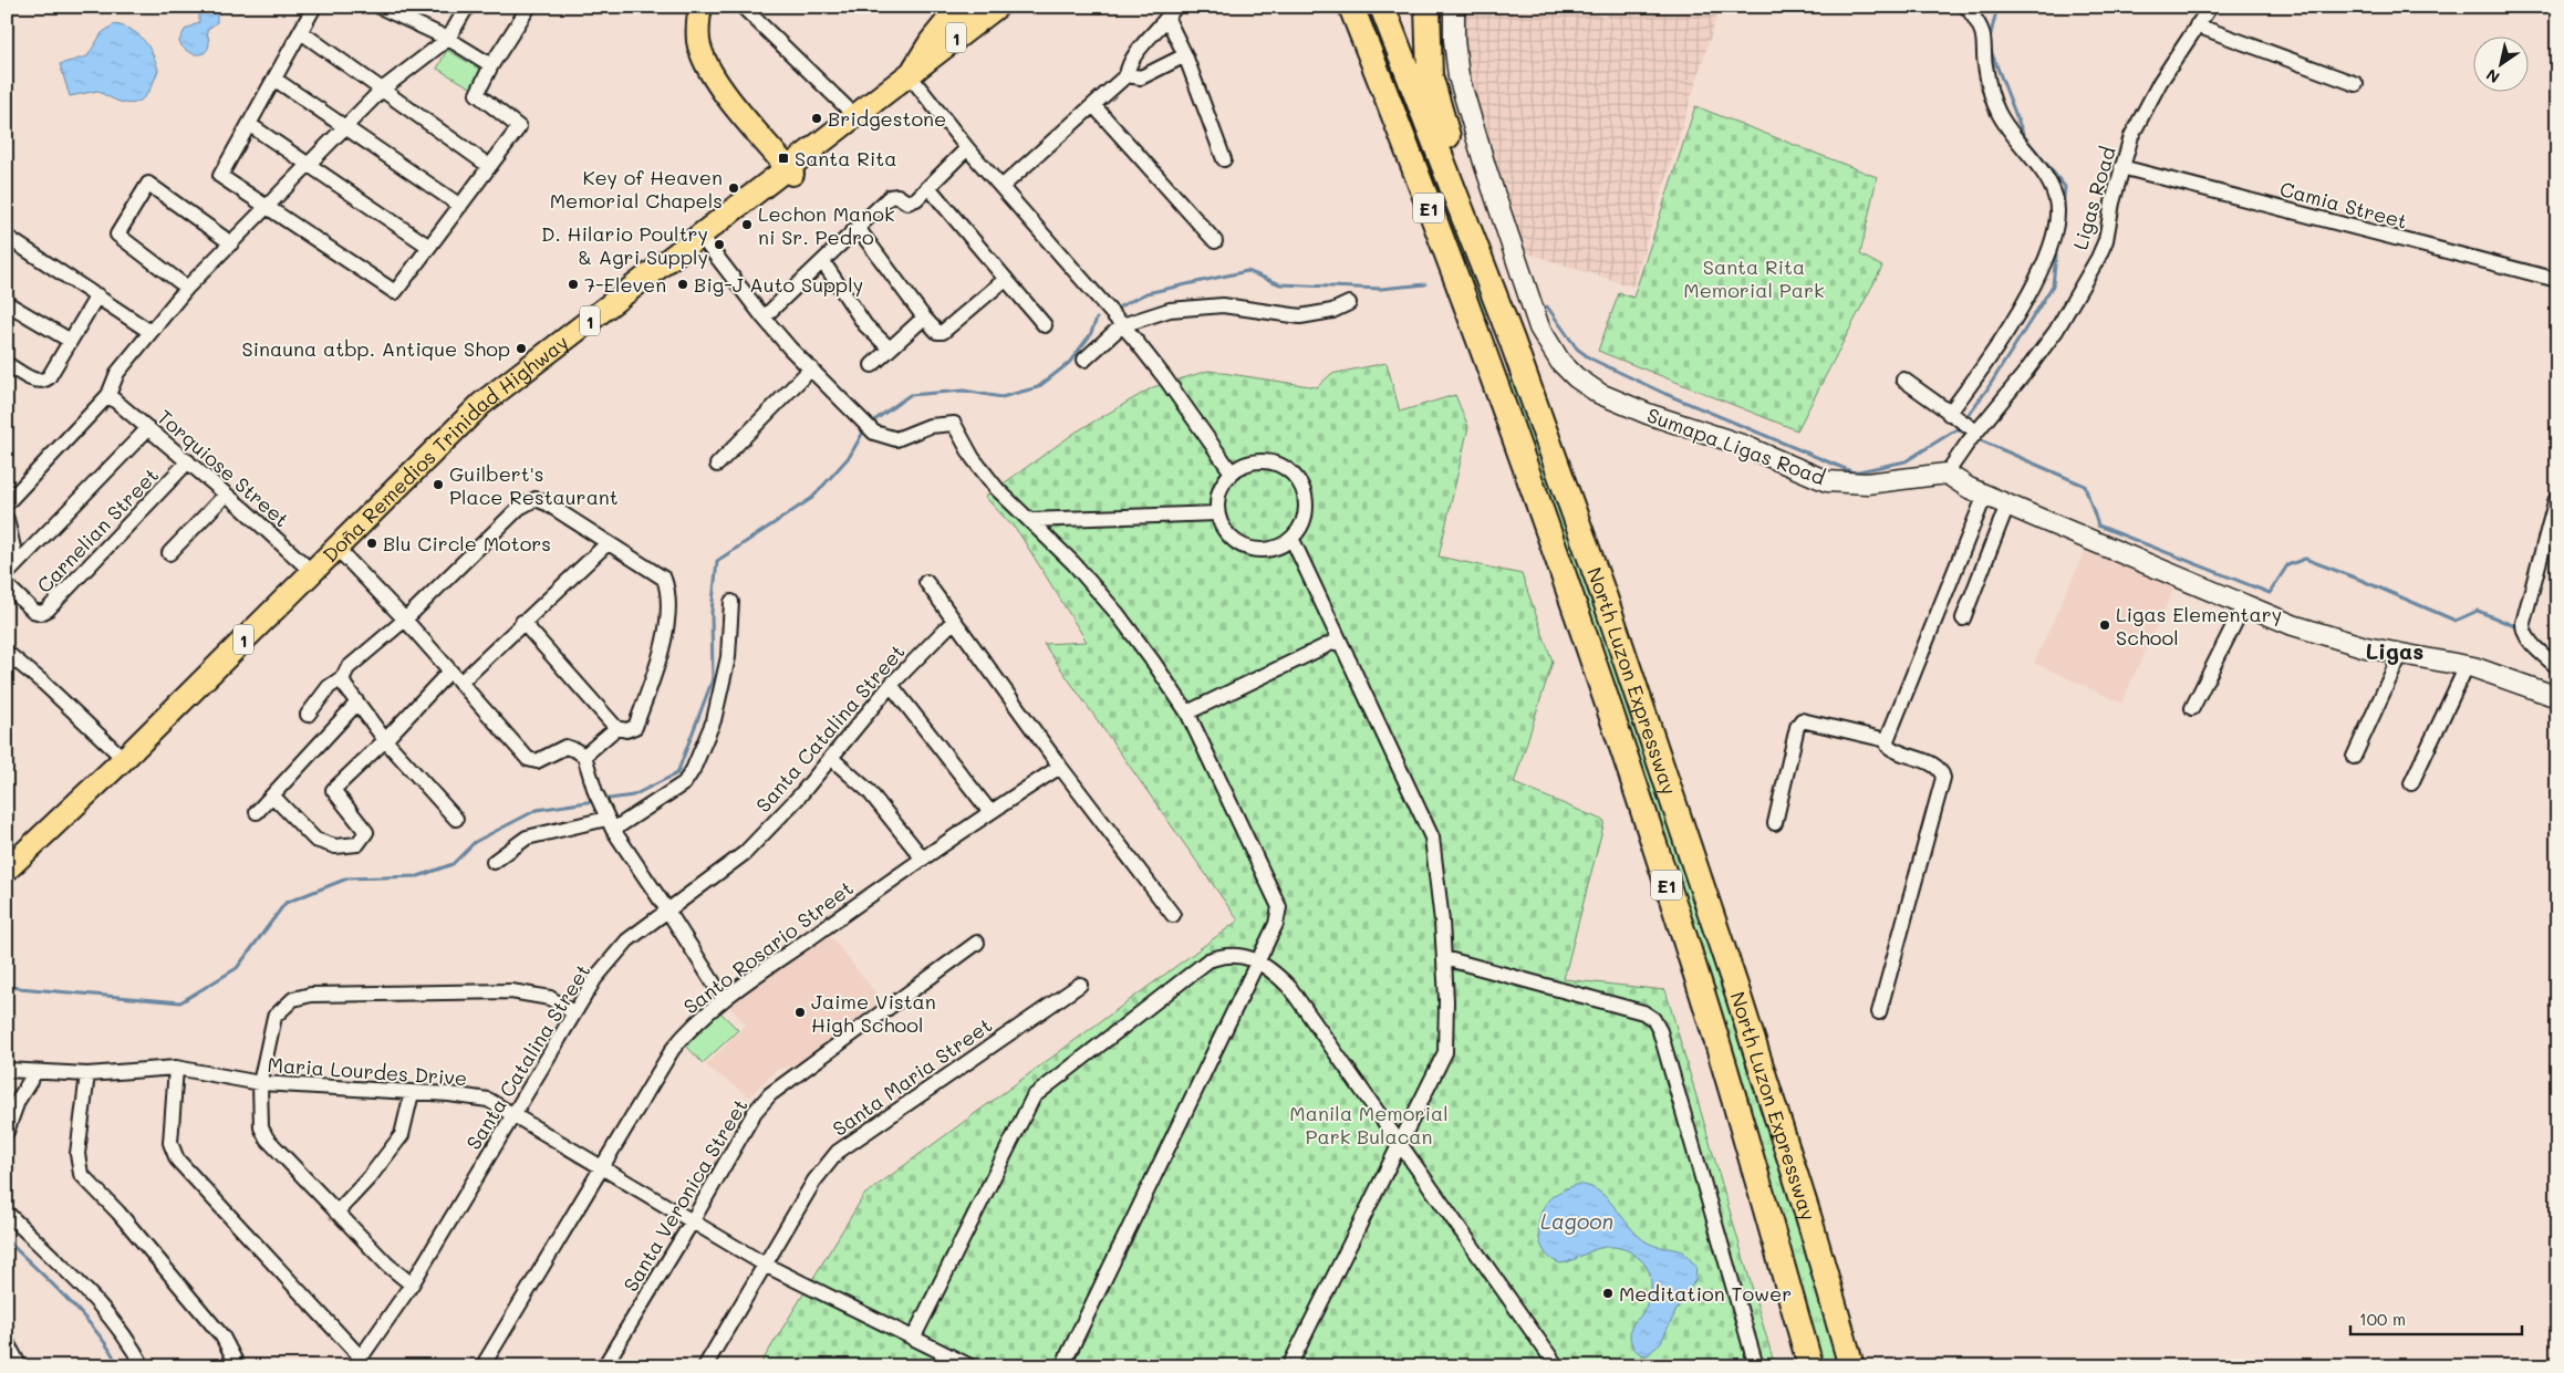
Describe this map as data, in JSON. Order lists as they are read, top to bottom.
{
  "streets": {
    "highway": ["E1", "North Luzon Expressway"],
    "main road": ["1", "Sumapa Ligas Road", "Doña Remedios Trinidad Highway"],
    "street": [
      "Ligas Road",
      "Camia Street",
      "Torquiose Street",
      "Carnelian Street",
      "Santa Catalina Street",
      "Santo Rosario Street",
      "Maria Lourdes Drive",
      "Santa Maria Street",
      "Santa Veronica Street"
    ]
  },
  "crossings": [
    ["Ligas Road", "Camia Street"],
    ["Ligas Road", "Sumapa Ligas Road"],
    ["Doña Remedios Trinidad Highway", "Torquiose Street"],
    ["Torquiose Street", "Carnelian Street"],
    ["Santa Catalina Street", "Maria Lourdes Drive"],
    ["Santo Rosario Street", "Maria Lourdes Drive"],
    ["Maria Lourdes Drive", "Santa Maria Street"],
    ["Maria Lourdes Drive", "Santa Veronica Street"]
  ],
  "districts": ["Ligas"],
  "water": ["Lagoon"],
  "parks": ["Santa Rita Memorial Park", "Manila Memorial Park Bulacan"],
  "places": {
    "other": [
      "Bridgestone",
      "Key of Heaven Memorial Chapels",
      "Lechon Manok ni Sr. Pedro",
      "D. Hilario Poultry & Agri Supply",
      "7-Eleven",
      "Big-J Auto Supply",
      "Sinauna atbp. Antique Shop",
      "Guilbert's Place Restaurant",
      "Blu Circle Motors",
      "Ligas Elementary School",
      "Jaime Vistan High School",
      "Meditation Tower"
    ],
    "transit": ["Santa Rita"]
  },
  "scale_bar": "100 m",
  "north": "bottom left"
}
